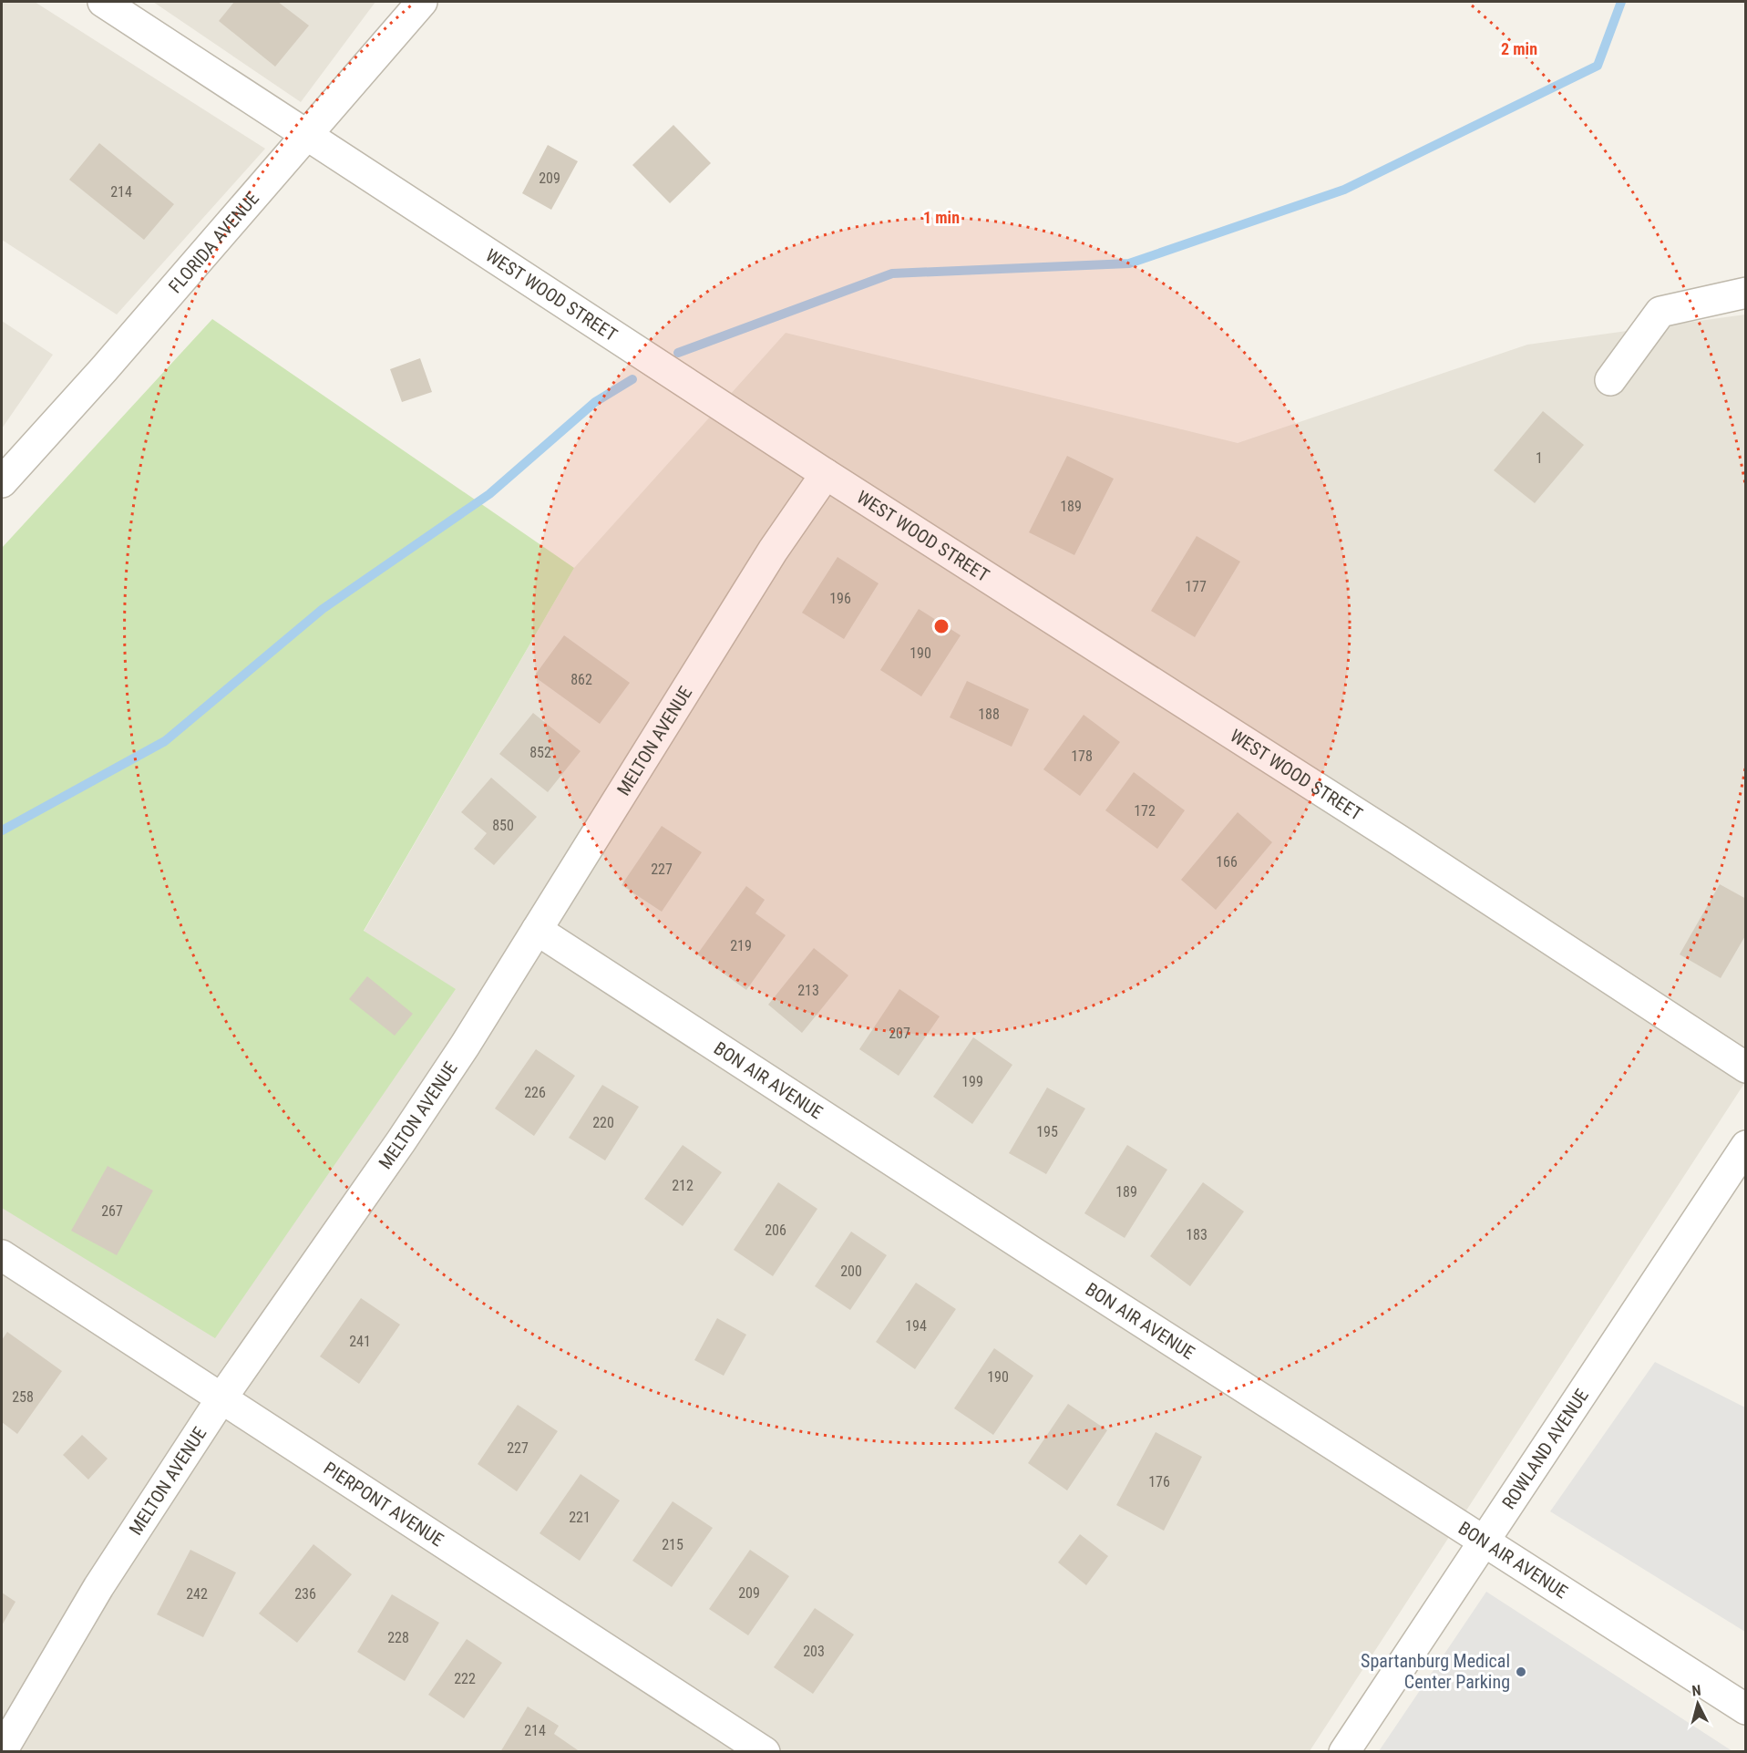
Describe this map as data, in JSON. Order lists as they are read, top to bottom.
{
  "streets": {
    "street": [
      "FLORIDA AVENUE",
      "WEST WOOD STREET",
      "MELTON AVENUE",
      "BON AIR AVENUE",
      "ROWLAND AVENUE",
      "PIERPONT AVENUE"
    ]
  },
  "crossings": [
    ["FLORIDA AVENUE", "WEST WOOD STREET"],
    ["WEST WOOD STREET", "MELTON AVENUE"],
    ["MELTON AVENUE", "BON AIR AVENUE"],
    ["MELTON AVENUE", "PIERPONT AVENUE"],
    ["BON AIR AVENUE", "ROWLAND AVENUE"]
  ],
  "places": ["Spartanburg Medical Center Parking"],
  "house_numbers": [
    "209",
    "214",
    "1",
    "189",
    "177",
    "196",
    "190",
    "862",
    "188",
    "852",
    "178",
    "172",
    "850",
    "166",
    "227",
    "219",
    "213",
    "207",
    "199",
    "226",
    "220",
    "195",
    "212",
    "189",
    "267",
    "206",
    "183",
    "200",
    "194",
    "241",
    "190",
    "258",
    "227",
    "176",
    "221",
    "215",
    "209",
    "242",
    "236",
    "228",
    "203",
    "222",
    "214"
  ],
  "north": "top",
  "rings": ["2 min", "1 min"]
}
